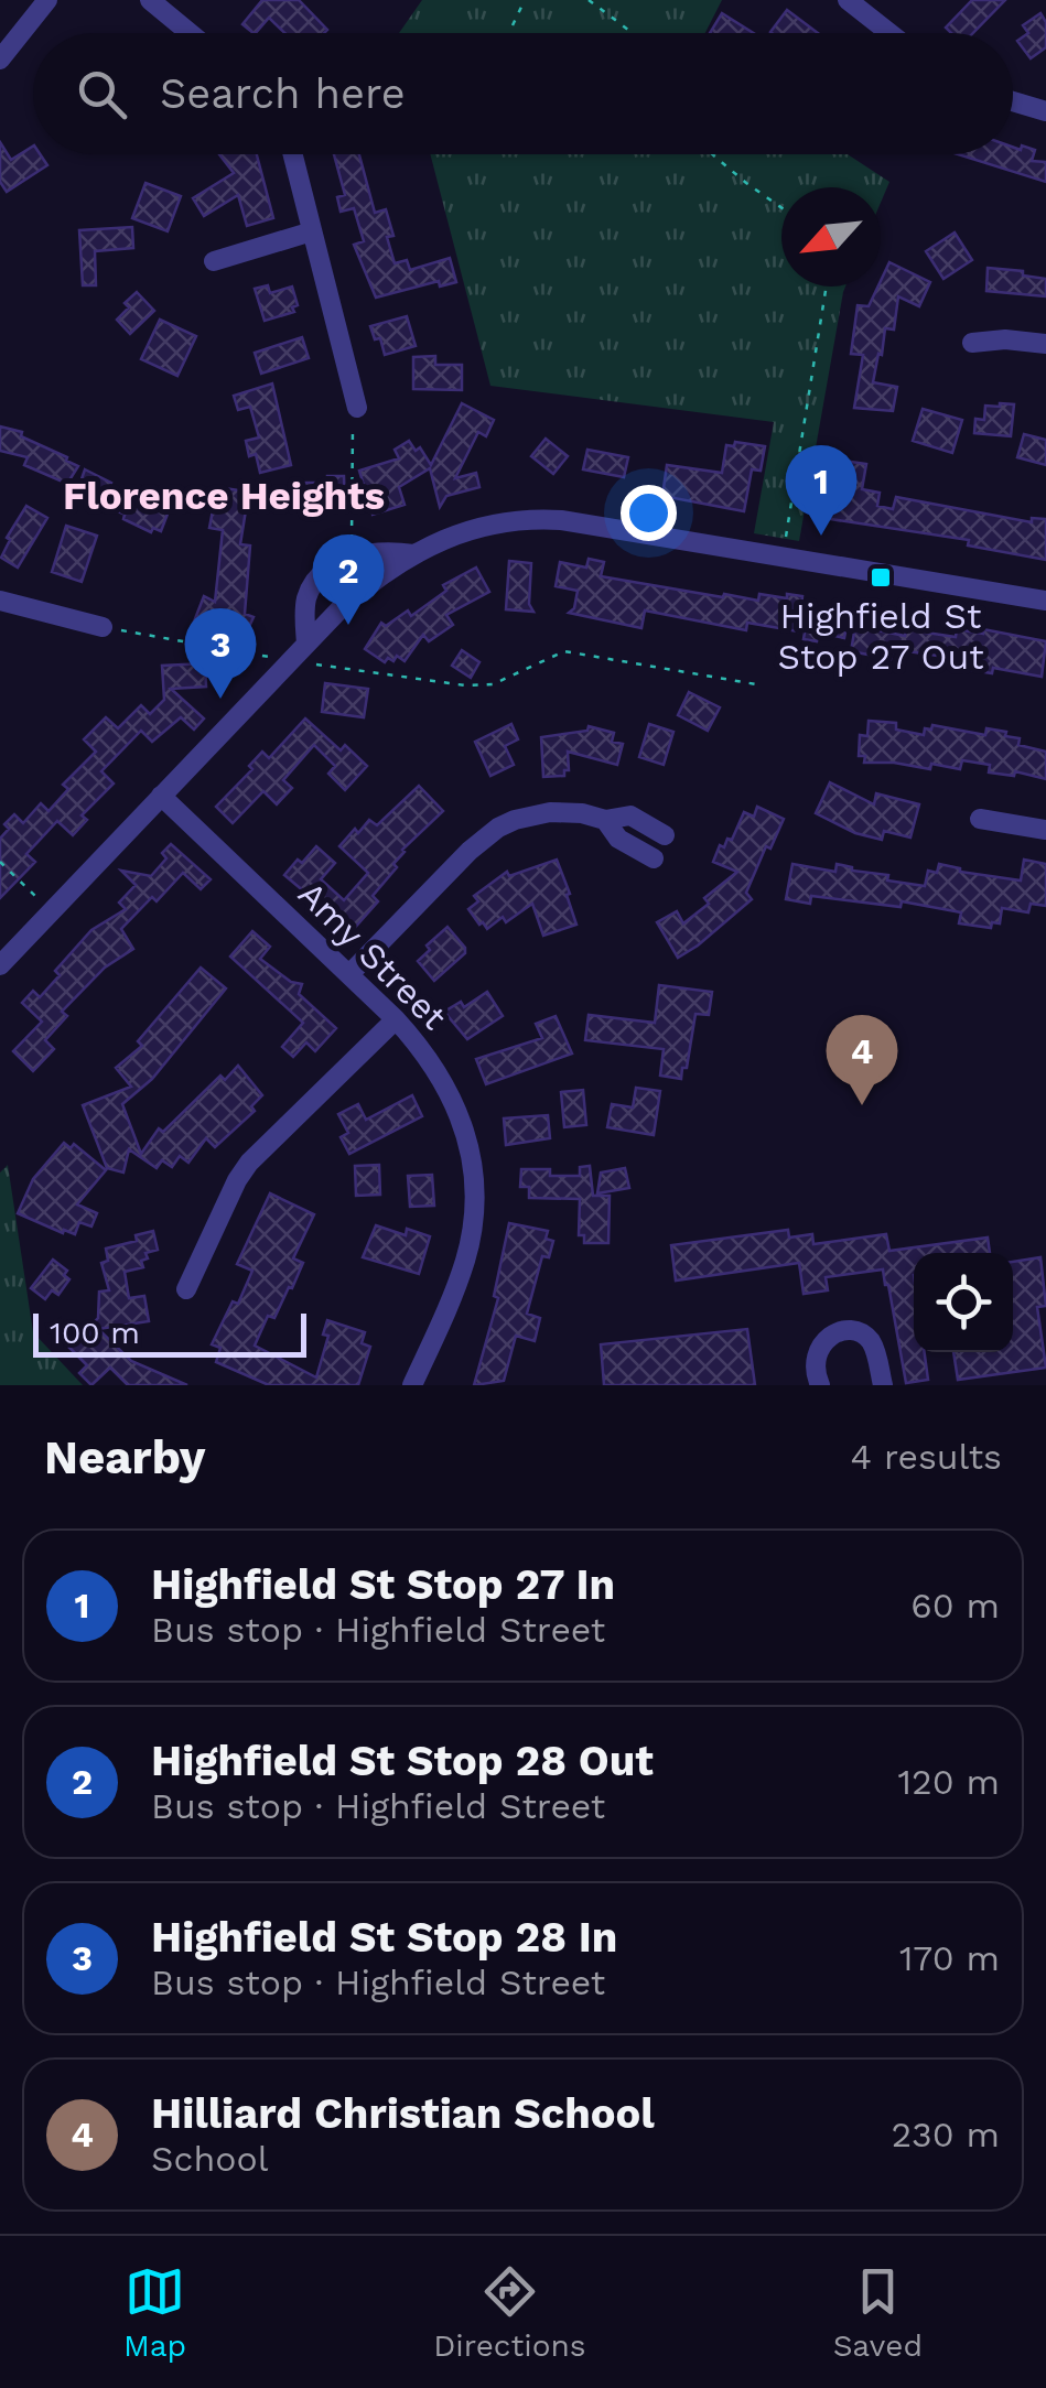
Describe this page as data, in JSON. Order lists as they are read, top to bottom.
{
  "streets": {
    "street": ["Amy Street"]
  },
  "districts": ["Florence Heights"],
  "places": {
    "transit": ["Highfield St Stop 27 Out"]
  },
  "scale_bar": "100 m",
  "north": "bottom left",
  "page": {
    "search": "Search here",
    "pins": [
      "1",
      "2",
      "3",
      "4"
    ],
    "scale": "100 m",
    "heading": ["Nearby", "4 results"],
    "list": [
      {
        "mark": "1",
        "name": "Highfield St Stop 27 In",
        "note": "Bus stop · Highfield Street",
        "value": "60 m"
      },
      {
        "mark": "2",
        "name": "Highfield St Stop 28 Out",
        "note": "Bus stop · Highfield Street",
        "value": "120 m"
      },
      {
        "mark": "3",
        "name": "Highfield St Stop 28 In",
        "note": "Bus stop · Highfield Street",
        "value": "170 m"
      },
      {
        "mark": "4",
        "name": "Hilliard Christian School",
        "note": "School",
        "value": "230 m"
      }
    ],
    "nav": ["Map", "Directions", "Saved"]
  }
}
